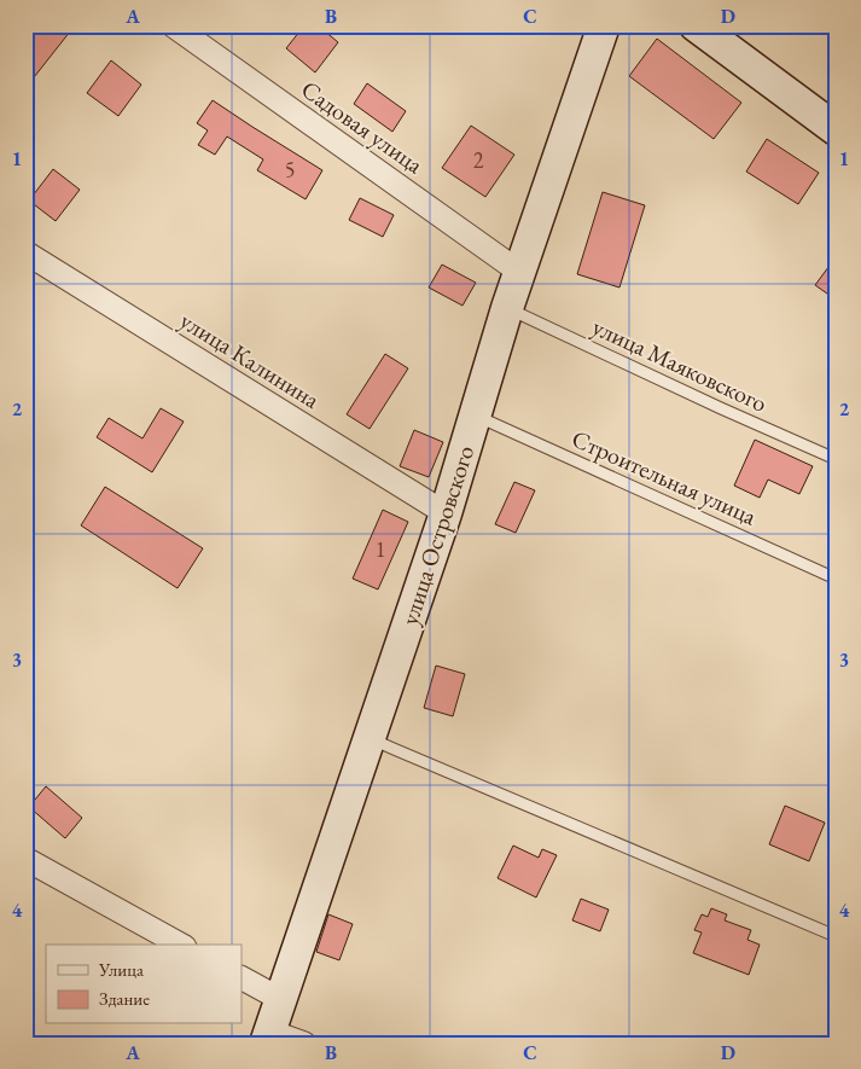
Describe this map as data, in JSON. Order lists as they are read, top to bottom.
{
  "streets": {
    "street": ["Садовая улица", "улица Калинина", "улица Островского"],
    "lane": ["улица Маяковского", "Строительная улица"]
  },
  "crossings": [
    ["Садовая улица", "улица Островского"],
    ["улица Калинина", "улица Островского"],
    ["улица Маяковского", "улица Островского"],
    ["Строительная улица", "улица Островского"]
  ],
  "house_numbers": ["2", "5", "1"],
  "legend": ["Улица", "Здание"],
  "grid": {
    "columns": [
      "A",
      "B",
      "C",
      "D"
    ],
    "rows": [
      "1",
      "2",
      "3",
      "4"
    ]
  }
}
